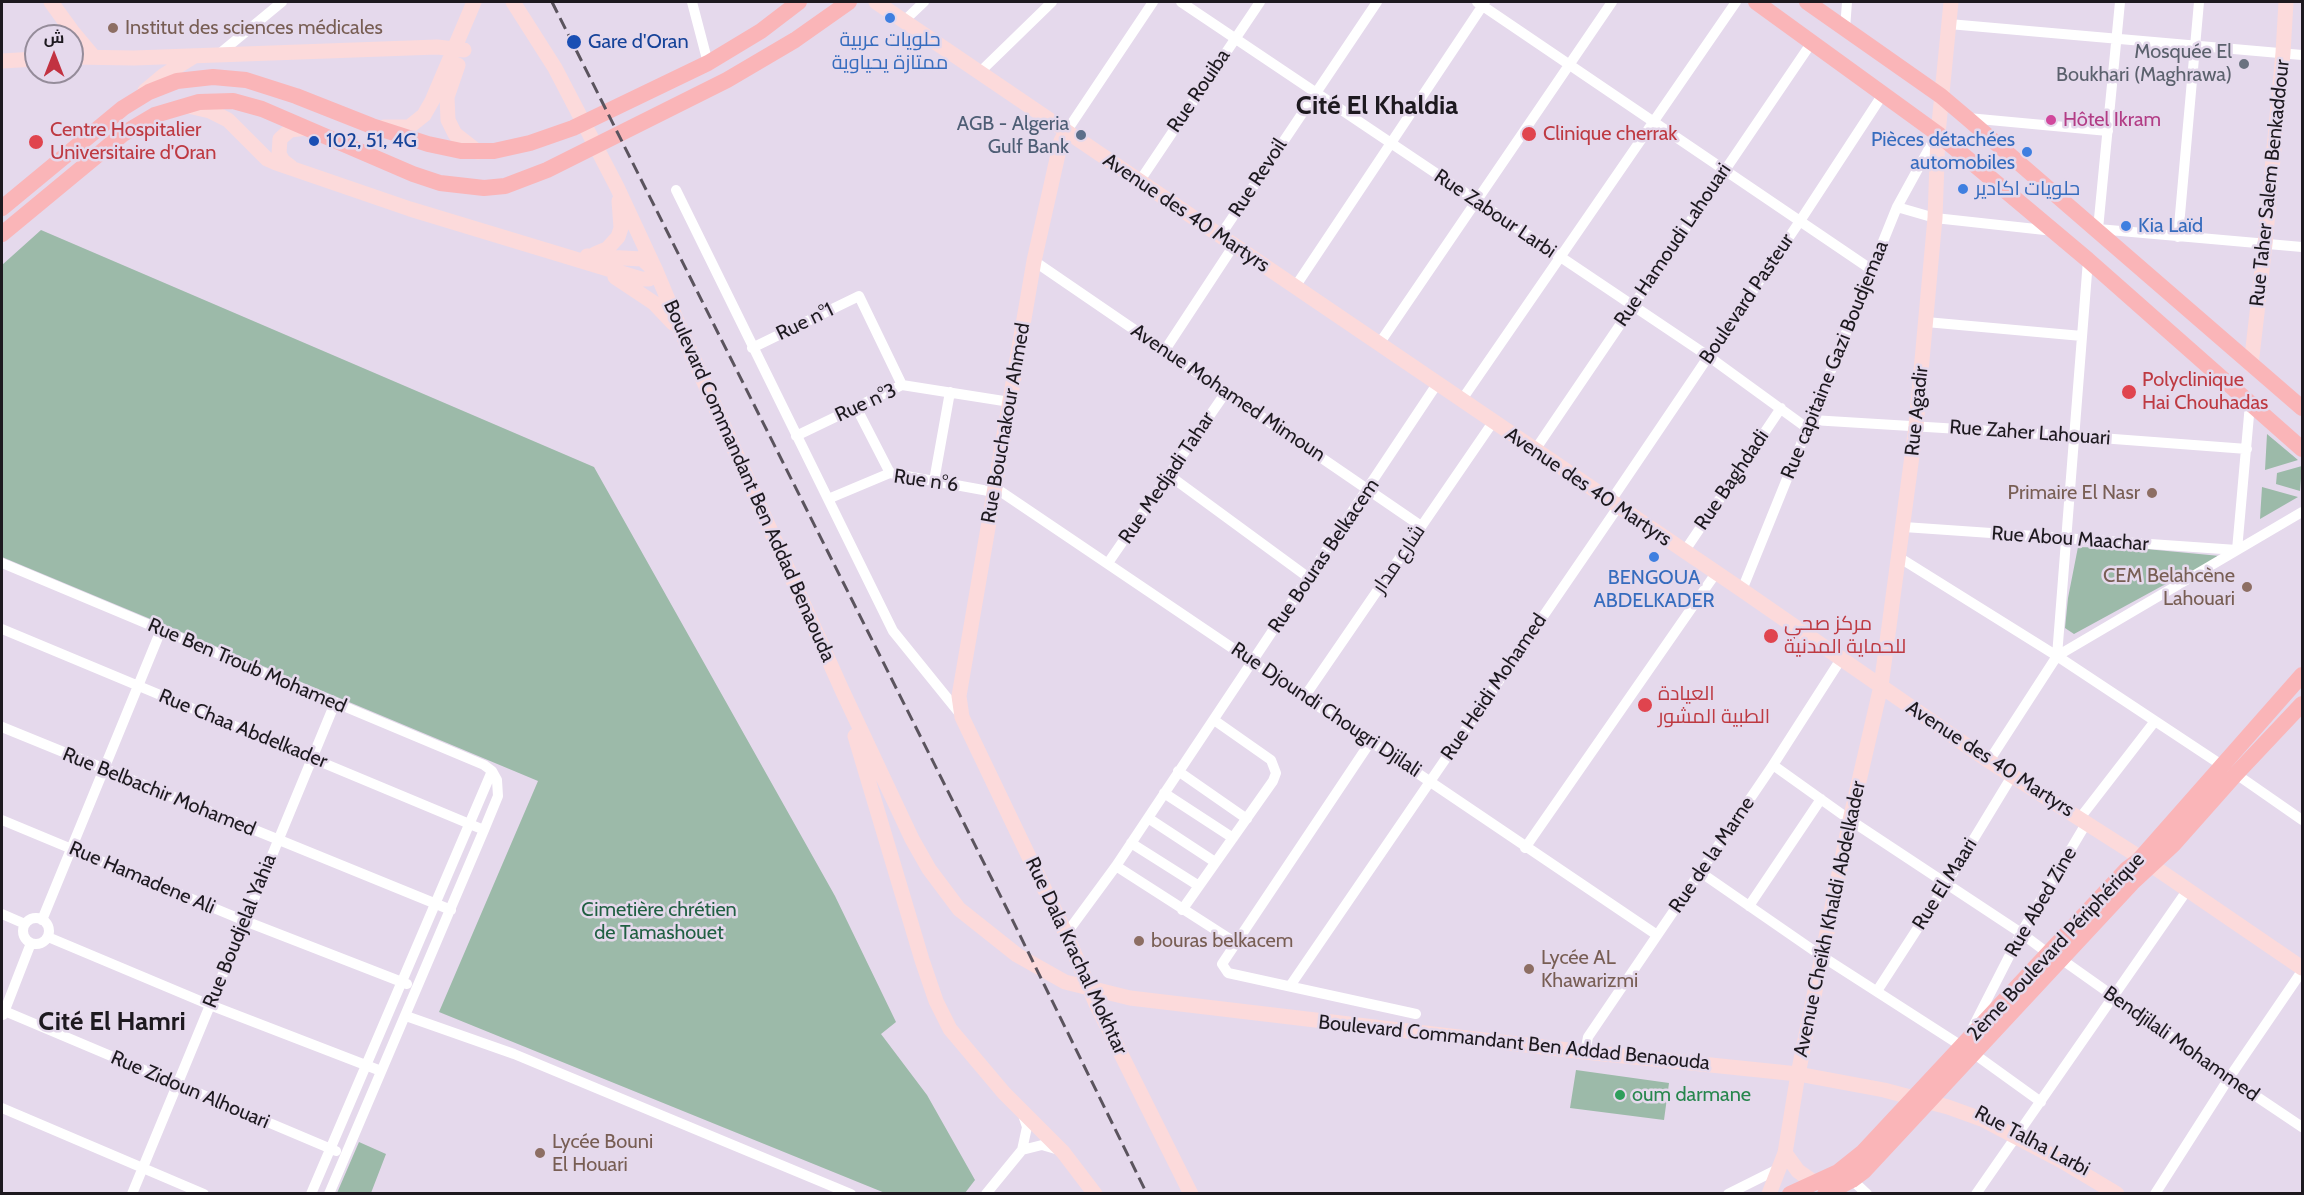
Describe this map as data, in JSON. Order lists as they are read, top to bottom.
{
  "streets": {
    "main road": ["2ème Boulevard Périphérique"],
    "street": [
      "Rue Rouiba",
      "Rue Revoil",
      "Rue Taher Salem Benkaddour",
      "Avenue des 40 Martyrs",
      "Rue Zabour Larbi",
      "Rue Hamoudi Lahouari",
      "Boulevard Pasteur",
      "Rue n°1",
      "Rue capitaine Gazi Boudjemaa",
      "Avenue Mohamed Mimoun",
      "Rue n°3",
      "Rue Agadir",
      "Rue Bouchakour Ahmed",
      "Rue Zaher Lahouari",
      "Rue Medjadi Tahar",
      "Rue Baghdadi",
      "Boulevard Commandant Ben Addad Benaouda",
      "Rue n°6",
      "Rue Abou Maachar",
      "Rue Bouras Belkacem",
      "شارع مدار",
      "Rue Ben Troub Mohamed",
      "Rue Heidi Mohamed",
      "Rue Djoundi Chougri Djilali",
      "Rue Chaa Abdelkader",
      "Rue Belbachir Mohamed",
      "Rue de la Marne",
      "Rue Hamadene Ali",
      "Rue El Maari",
      "Rue Abed Zine",
      "Avenue Cheïkh Khaldi Abdelkader",
      "Rue Boudjelal Yahia",
      "Rue Dala Krachal Mokhtar",
      "Bendjilali Mohammed",
      "Rue Zidoun Alhouari",
      "Rue Talha Larbi"
    ]
  },
  "crossings": [
    ["Rue Rouiba", "Avenue des 40 Martyrs"],
    ["Rue Rouiba", "Rue Zabour Larbi"],
    ["Rue Revoil", "Avenue des 40 Martyrs"],
    ["Rue Revoil", "Rue Zabour Larbi"],
    ["Avenue des 40 Martyrs", "Rue Hamoudi Lahouari"],
    ["Avenue des 40 Martyrs", "Boulevard Pasteur"],
    ["Avenue des 40 Martyrs", "Rue capitaine Gazi Boudjemaa"],
    ["Avenue des 40 Martyrs", "Rue Agadir"],
    ["Avenue des 40 Martyrs", "Rue Bouchakour Ahmed"],
    ["Avenue des 40 Martyrs", "Rue Baghdadi"],
    ["Avenue des 40 Martyrs", "Rue Bouras Belkacem"],
    ["Avenue des 40 Martyrs", "شارع مدار"],
    ["Avenue des 40 Martyrs", "Rue Heidi Mohamed"],
    ["Avenue des 40 Martyrs", "Rue de la Marne"],
    ["Avenue des 40 Martyrs", "Rue El Maari"],
    ["Avenue des 40 Martyrs", "Rue Abed Zine"],
    ["Avenue des 40 Martyrs", "Avenue Cheïkh Khaldi Abdelkader"],
    ["Avenue des 40 Martyrs", "2ème Boulevard Périphérique"],
    ["Rue Zabour Larbi", "Rue Hamoudi Lahouari"],
    ["Rue Zabour Larbi", "Boulevard Pasteur"],
    ["Rue Zabour Larbi", "Rue capitaine Gazi Boudjemaa"],
    ["Rue Zabour Larbi", "Rue Zaher Lahouari"],
    ["Rue Zabour Larbi", "Rue Baghdadi"],
    ["Boulevard Pasteur", "Rue Heidi Mohamed"],
    ["Rue n°1", "Rue n°3"],
    ["Rue capitaine Gazi Boudjemaa", "Rue Agadir"],
    ["Rue capitaine Gazi Boudjemaa", "Rue Zaher Lahouari"],
    ["Avenue Mohamed Mimoun", "Rue Bouchakour Ahmed"],
    ["Avenue Mohamed Mimoun", "Rue Medjadi Tahar"],
    ["Avenue Mohamed Mimoun", "Rue Bouras Belkacem"],
    ["Avenue Mohamed Mimoun", "شارع مدار"],
    ["Rue n°3", "Rue Bouchakour Ahmed"],
    ["Rue Agadir", "Rue Zaher Lahouari"],
    ["Rue Agadir", "Rue Abou Maachar"],
    ["Rue Agadir", "Avenue Cheïkh Khaldi Abdelkader"],
    ["Rue Bouchakour Ahmed", "Rue n°6"],
    ["Rue Bouchakour Ahmed", "Rue Djoundi Chougri Djilali"],
    ["Rue Bouchakour Ahmed", "Rue Dala Krachal Mokhtar"],
    ["Rue Medjadi Tahar", "Rue Djoundi Chougri Djilali"],
    ["Boulevard Commandant Ben Addad Benaouda", "Rue de la Marne"],
    ["Boulevard Commandant Ben Addad Benaouda", "Avenue Cheïkh Khaldi Abdelkader"],
    ["Boulevard Commandant Ben Addad Benaouda", "2ème Boulevard Périphérique"],
    ["Rue n°6", "Rue Djoundi Chougri Djilali"],
    ["Rue Bouras Belkacem", "Rue Djoundi Chougri Djilali"],
    ["Rue Bouras Belkacem", "Rue Dala Krachal Mokhtar"],
    ["شارع مدار", "Rue Djoundi Chougri Djilali"],
    ["Rue Ben Troub Mohamed", "Rue Boudjelal Yahia"],
    ["Rue Heidi Mohamed", "Rue Djoundi Chougri Djilali"],
    ["Rue Djoundi Chougri Djilali", "Rue de la Marne"],
    ["Rue Chaa Abdelkader", "Rue Boudjelal Yahia"],
    ["Rue Belbachir Mohamed", "Rue Boudjelal Yahia"],
    ["Rue de la Marne", "Bendjilali Mohammed"],
    ["Rue Hamadene Ali", "Rue Boudjelal Yahia"],
    ["Rue El Maari", "Bendjilali Mohammed"],
    ["Rue Abed Zine", "2ème Boulevard Périphérique"],
    ["Rue Abed Zine", "Bendjilali Mohammed"],
    ["Avenue Cheïkh Khaldi Abdelkader", "Bendjilali Mohammed"],
    ["Rue Boudjelal Yahia", "Rue Zidoun Alhouari"],
    ["2ème Boulevard Périphérique", "Bendjilali Mohammed"]
  ],
  "districts": ["Cité El Khaldia", "Cité El Hamri"],
  "parks": ["Cimetière chrétien de Tamashouet"],
  "places": [
    "حلويات عربية ممتازة يحياوية",
    "Institut des sciences médicales",
    "Gare d'Oran",
    "Mosquée El Boukhari (Maghrawa)",
    "Hôtel Ikram",
    "Clinique cherrak",
    "AGB - Algeria Gulf Bank",
    "102, 51, 4G",
    "Centre Hospitalier Universitaire d'Oran",
    "Pièces détachées automobiles",
    "حلويات اكادير",
    "Kia Laïd",
    "Polyclinique Hai Chouhadas",
    "Primaire El Nasr",
    "BENGOUA ABDELKADER",
    "CEM Belahcène Lahouari",
    "مركز صحي للحماية المدنية",
    "العيادة الطبية المشور",
    "bouras belkacem",
    "Lycée AL Khawarizmi",
    "oum darmane",
    "Lycée Bouni El Houari"
  ],
  "north": "top"
}
